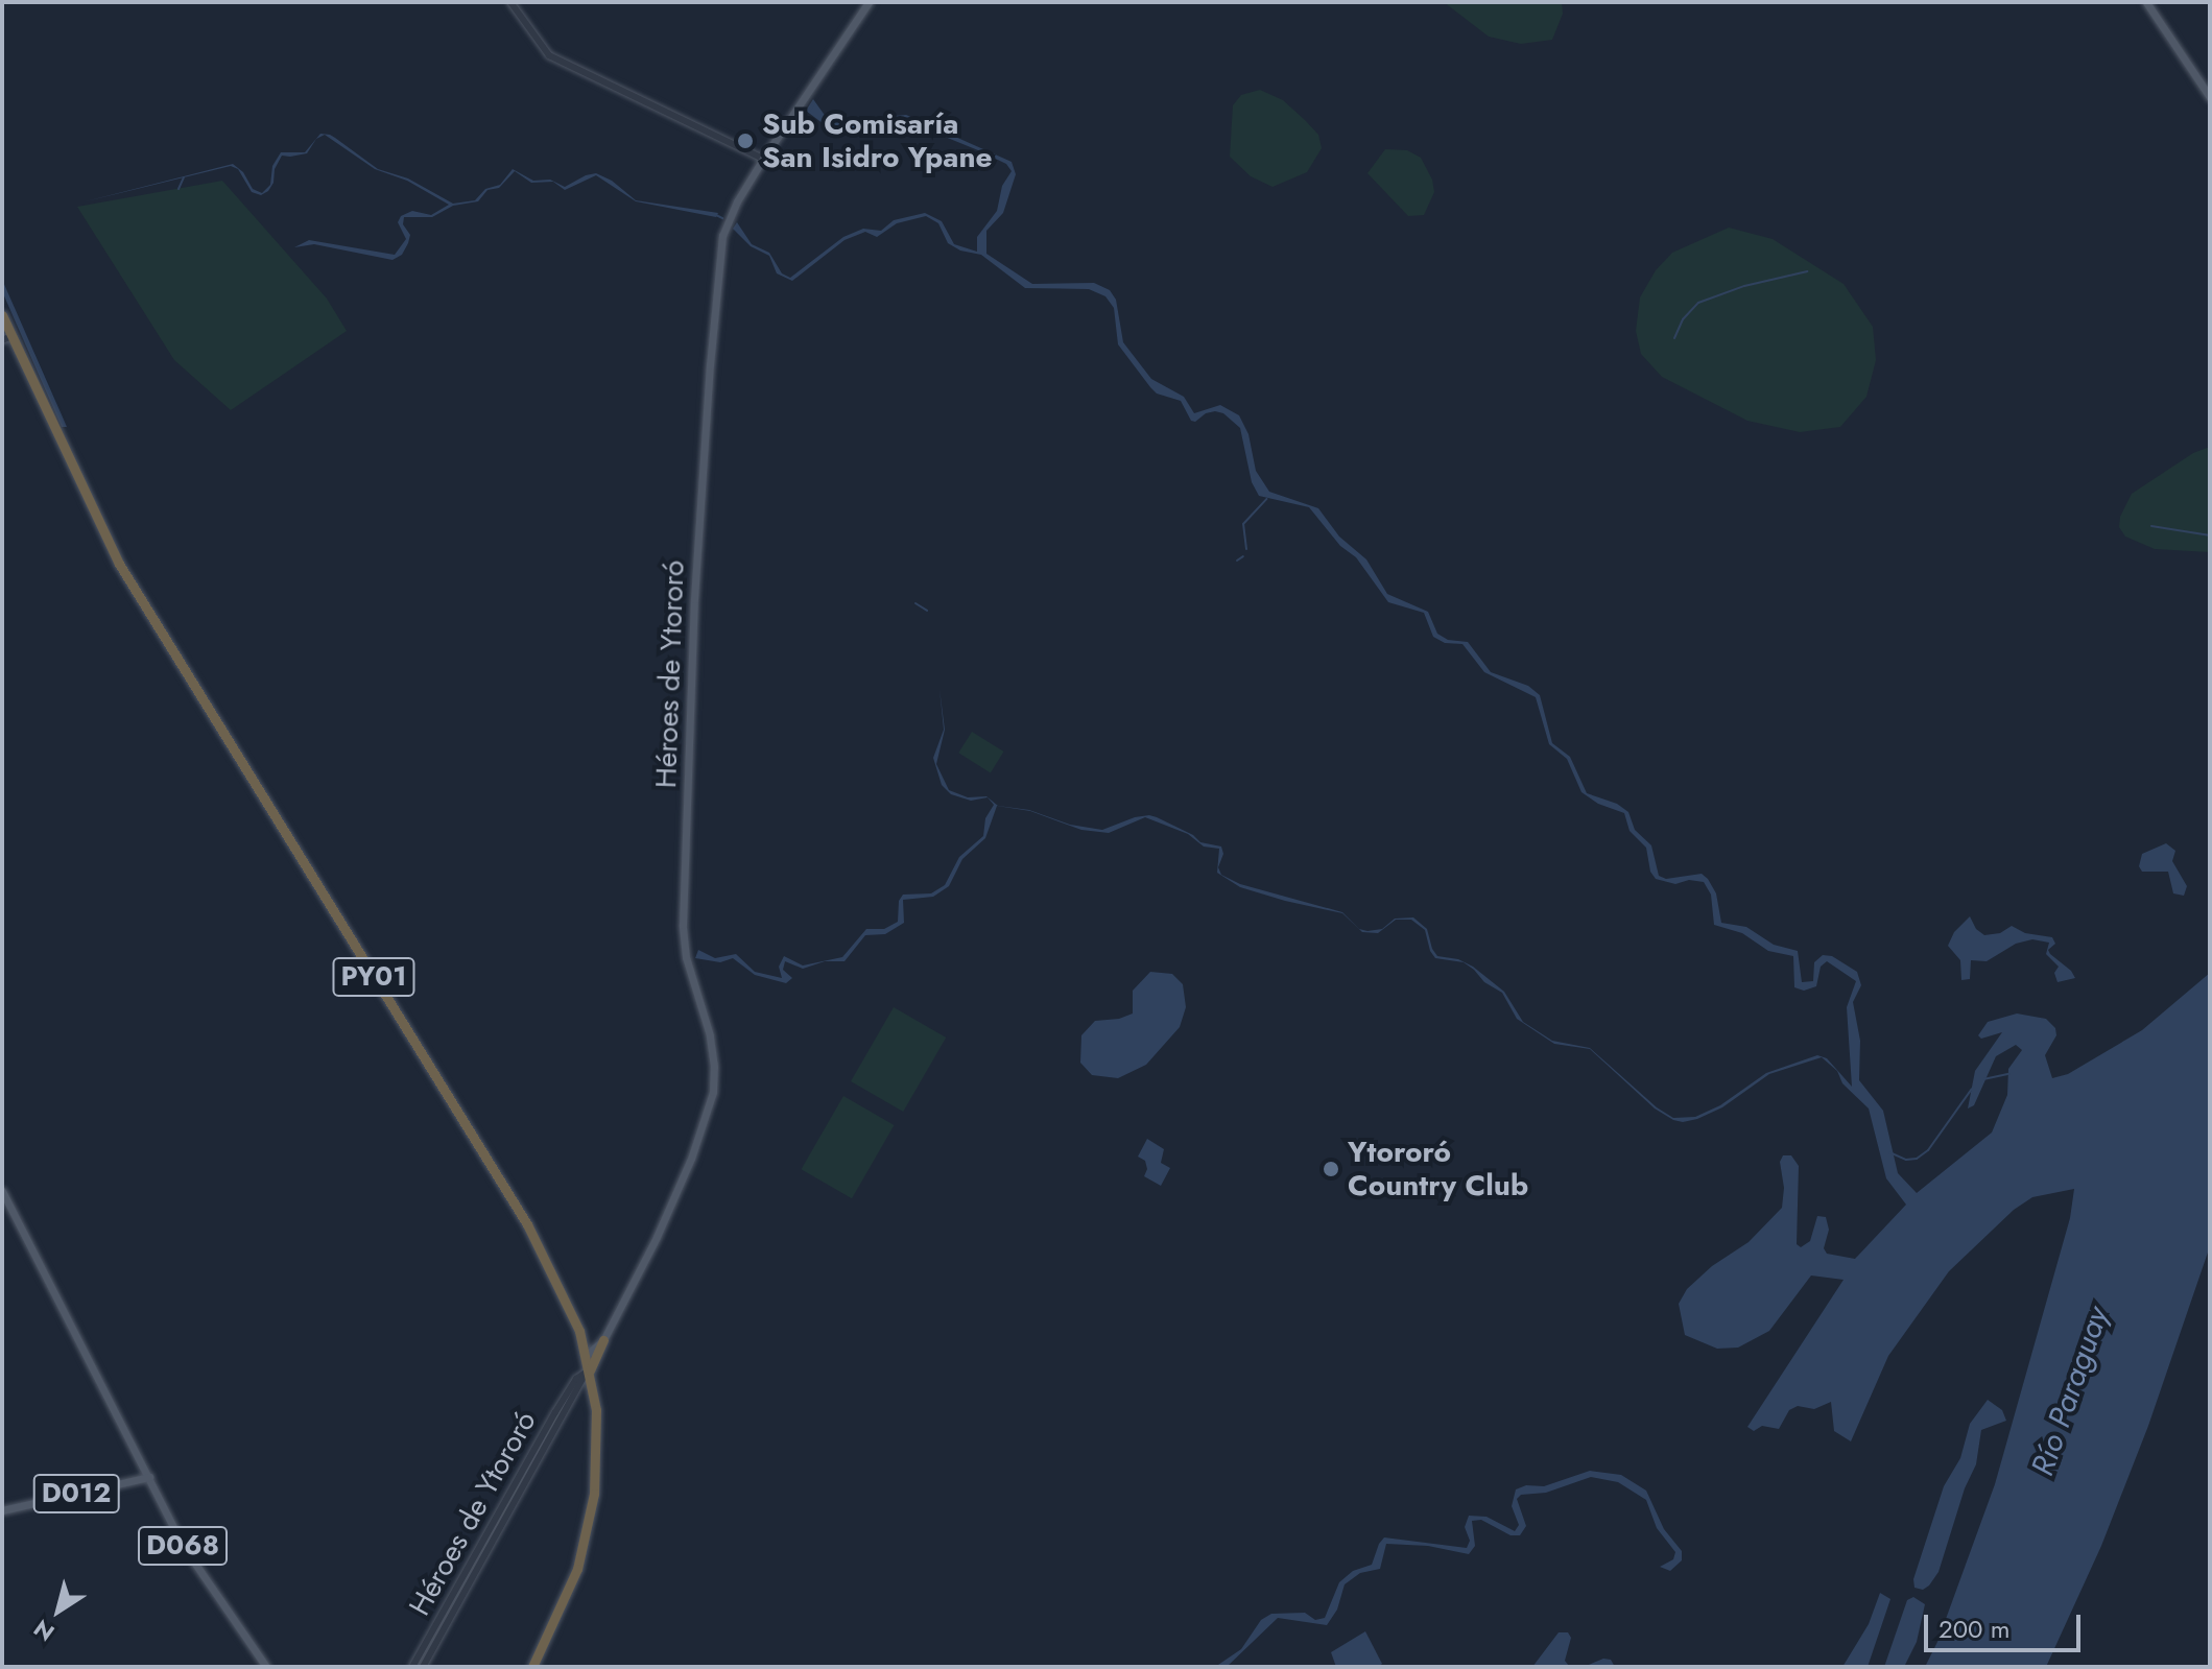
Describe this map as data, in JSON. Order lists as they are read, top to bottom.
{
  "streets": {
    "highway": ["PY01"],
    "main road": ["Héroes de Ytororó", "D012", "D068"]
  },
  "crossings": [
    ["Héroes de Ytororó", "PY01"],
    ["D012", "D068"]
  ],
  "water": ["Río Paraguay"],
  "places": ["Sub Comisaría San Isidro Ypane", "Ytororó Country Club"],
  "scale_bar": "200 m",
  "north": "bottom left"
}
